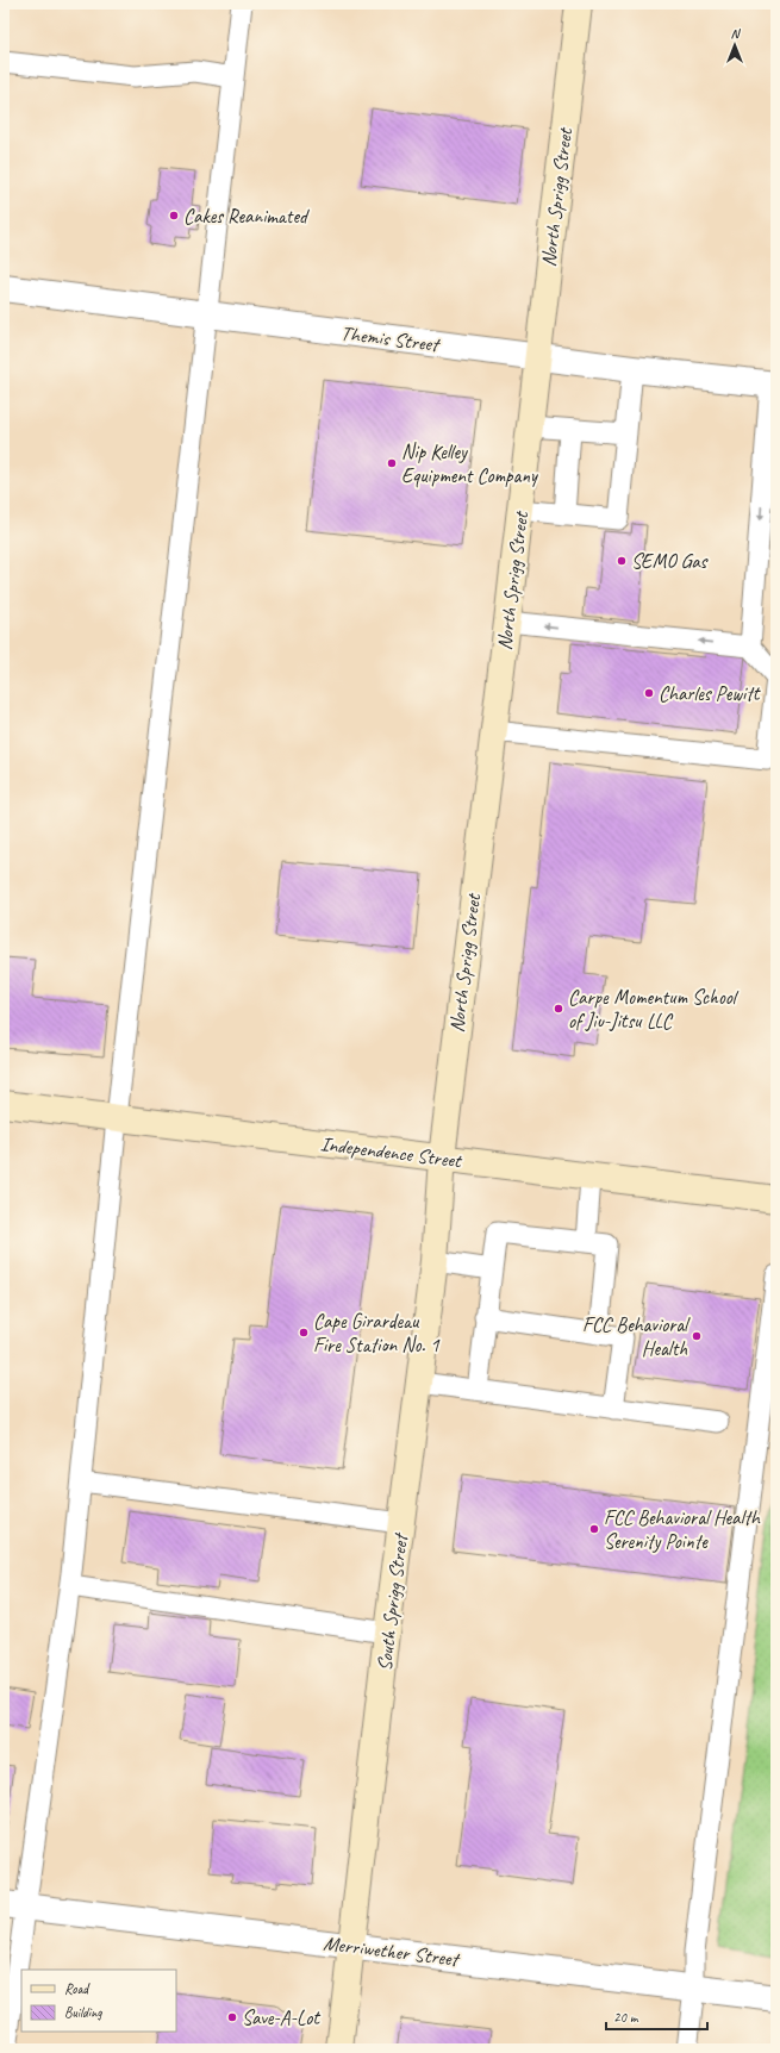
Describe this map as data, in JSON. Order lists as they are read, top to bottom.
{
  "streets": {
    "main road": ["North Sprigg Street", "Independence Street", "South Sprigg Street"],
    "street": ["Themis Street", "Merriwether Street"]
  },
  "crossings": [
    ["North Sprigg Street", "Themis Street"],
    ["North Sprigg Street", "Independence Street"],
    ["North Sprigg Street", "South Sprigg Street"],
    ["Independence Street", "South Sprigg Street"],
    ["South Sprigg Street", "Merriwether Street"]
  ],
  "places": [
    "Cakes Reanimated",
    "Nip Kelley Equipment Company",
    "SEMO Gas",
    "Charles Pewitt",
    "Carpe Momentum School of Jiu-Jitsu LLC",
    "Cape Girardeau Fire Station No. 1",
    "FCC Behavioral Health",
    "FCC Behavioral Health Serenity Pointe",
    "Save-A-Lot"
  ],
  "legend": ["Road", "Building"],
  "scale_bar": "20 m",
  "north": "top"
}
